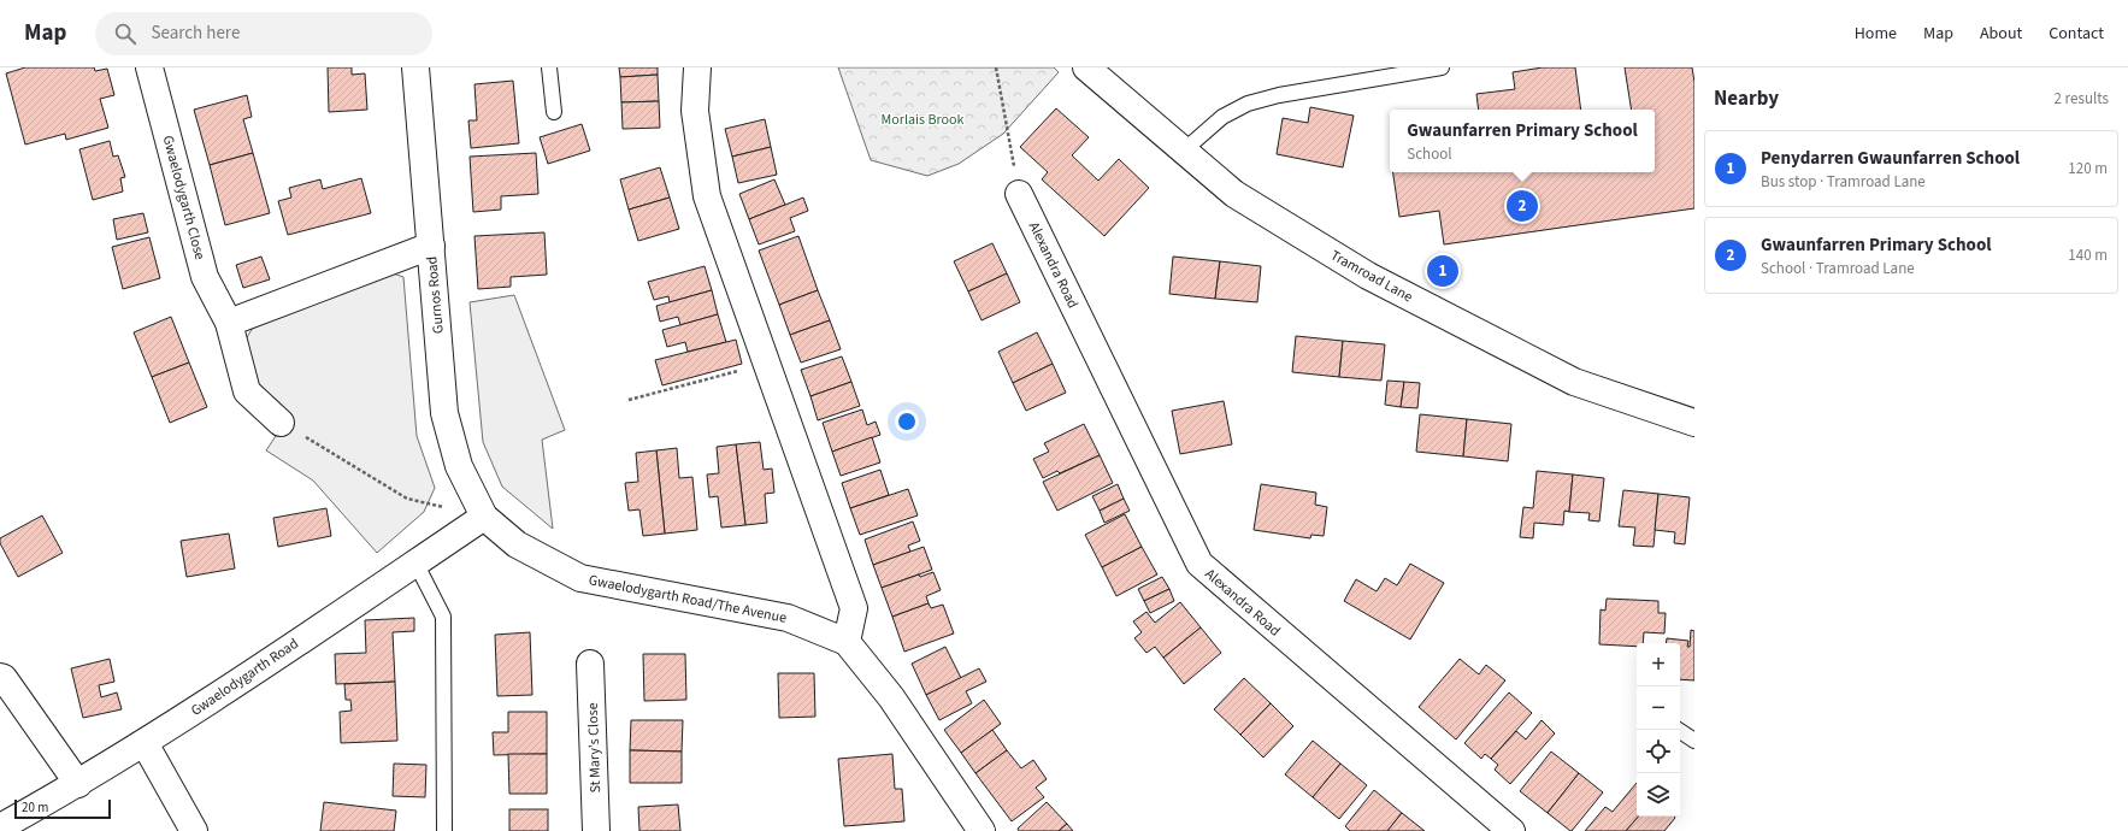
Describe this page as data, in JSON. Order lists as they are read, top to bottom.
{
  "streets": {
    "street": [
      "Gwaelodygarth Close",
      "Alexandra Road",
      "Tramroad Lane",
      "Gurnos Road",
      "Gwaelodygarth Road/The Avenue",
      "Gwaelodygarth Road",
      "St Mary's Close"
    ]
  },
  "crossings": [
    ["Gurnos Road", "Gwaelodygarth Road/The Avenue"],
    ["Gurnos Road", "Gwaelodygarth Road"],
    ["Gwaelodygarth Road/The Avenue", "Gwaelodygarth Road"]
  ],
  "parks": ["Morlais Brook"],
  "scale_bar": "20 m",
  "page": {
    "header": "Map",
    "search": "Search here",
    "nav": [
      "Home",
      "Map",
      "About",
      "Contact"
    ],
    "heading": ["Nearby", "2 results"],
    "popup": ["Gwaunfarren Primary School", "School"],
    "list": [
      {
        "mark": "1",
        "name": "Penydarren Gwaunfarren School",
        "note": "Bus stop · Tramroad Lane",
        "value": "120 m"
      },
      {
        "mark": "2",
        "name": "Gwaunfarren Primary School",
        "note": "School · Tramroad Lane",
        "value": "140 m"
      }
    ],
    "pins": ["2", "1"],
    "map_buttons": ["+", "−"],
    "scale": "20 m"
  }
}
